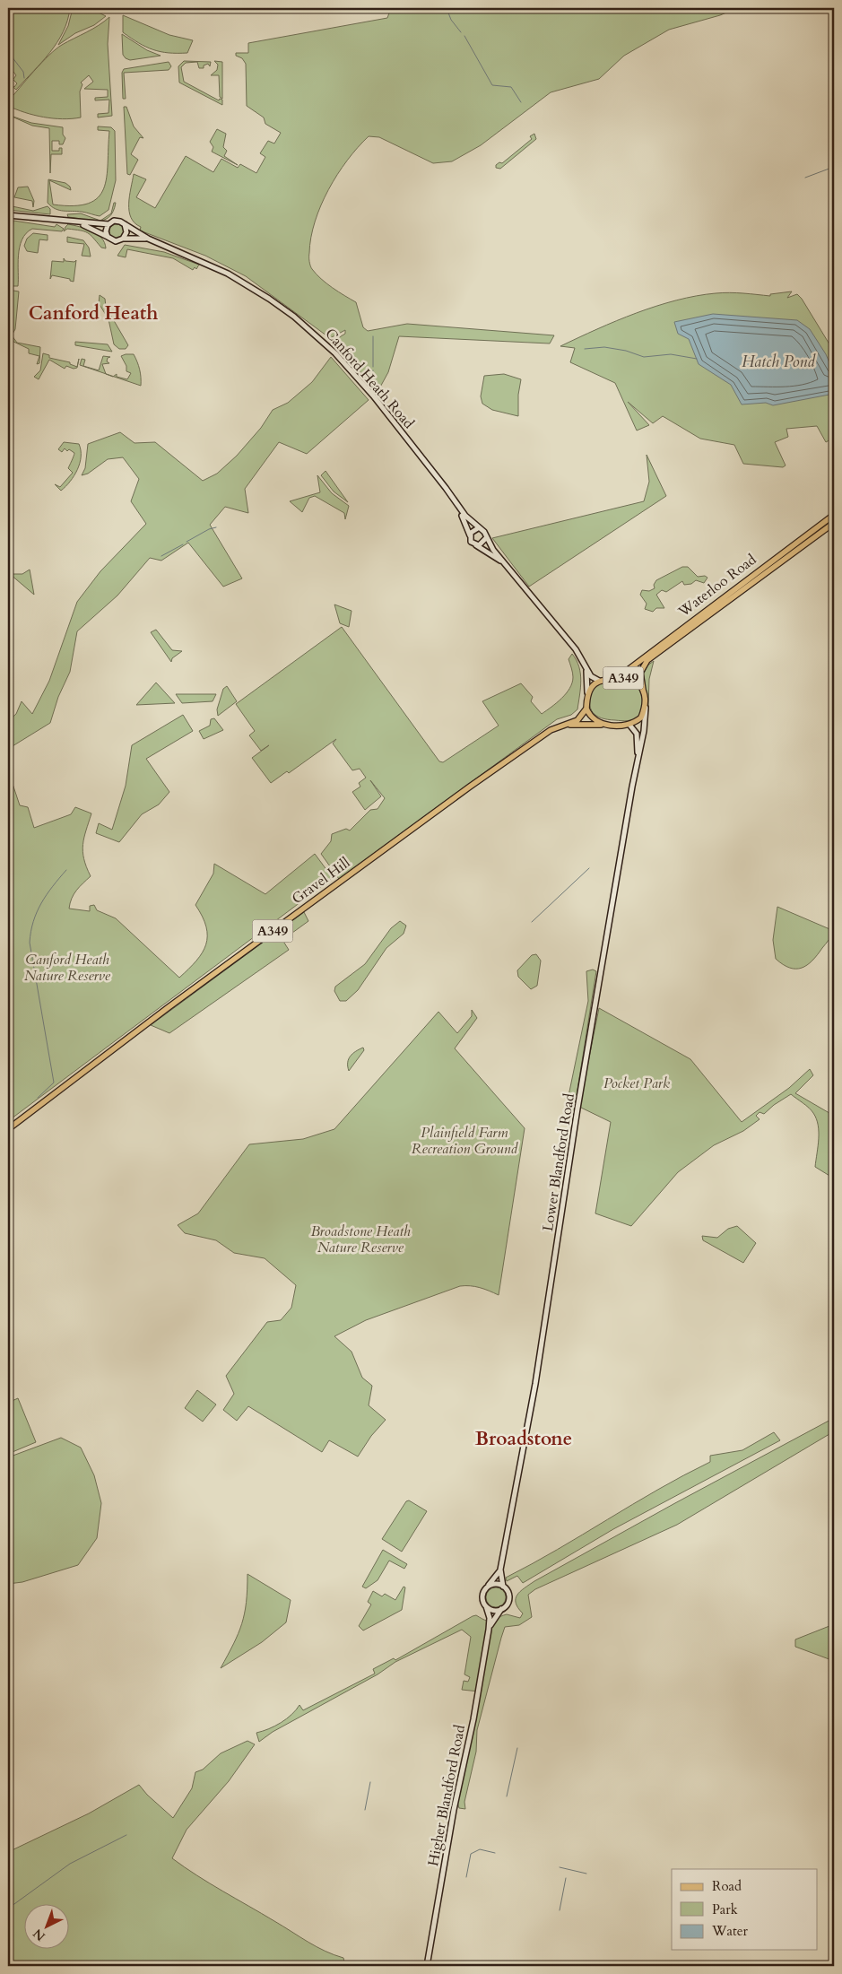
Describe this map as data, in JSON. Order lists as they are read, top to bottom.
{
  "streets": {
    "main road": [
      "Canford Heath Road",
      "Waterloo Road",
      "A349",
      "Gravel Hill",
      "Lower Blandford Road",
      "Higher Blandford Road"
    ]
  },
  "crossings": [
    ["Waterloo Road", "A349"],
    ["Waterloo Road", "Gravel Hill"],
    ["Waterloo Road", "Lower Blandford Road"],
    ["A349", "Gravel Hill"],
    ["A349", "Lower Blandford Road"],
    ["Gravel Hill", "Lower Blandford Road"],
    ["Lower Blandford Road", "Higher Blandford Road"]
  ],
  "districts": ["Canford Heath", "Broadstone"],
  "water": ["Hatch Pond"],
  "parks": [
    "Canford Heath Nature Reserve",
    "Pocket Park",
    "Plainfield Farm Recreation Ground",
    "Broadstone Heath Nature Reserve"
  ],
  "legend": ["Road", "Park", "Water"],
  "north": "bottom left"
}
